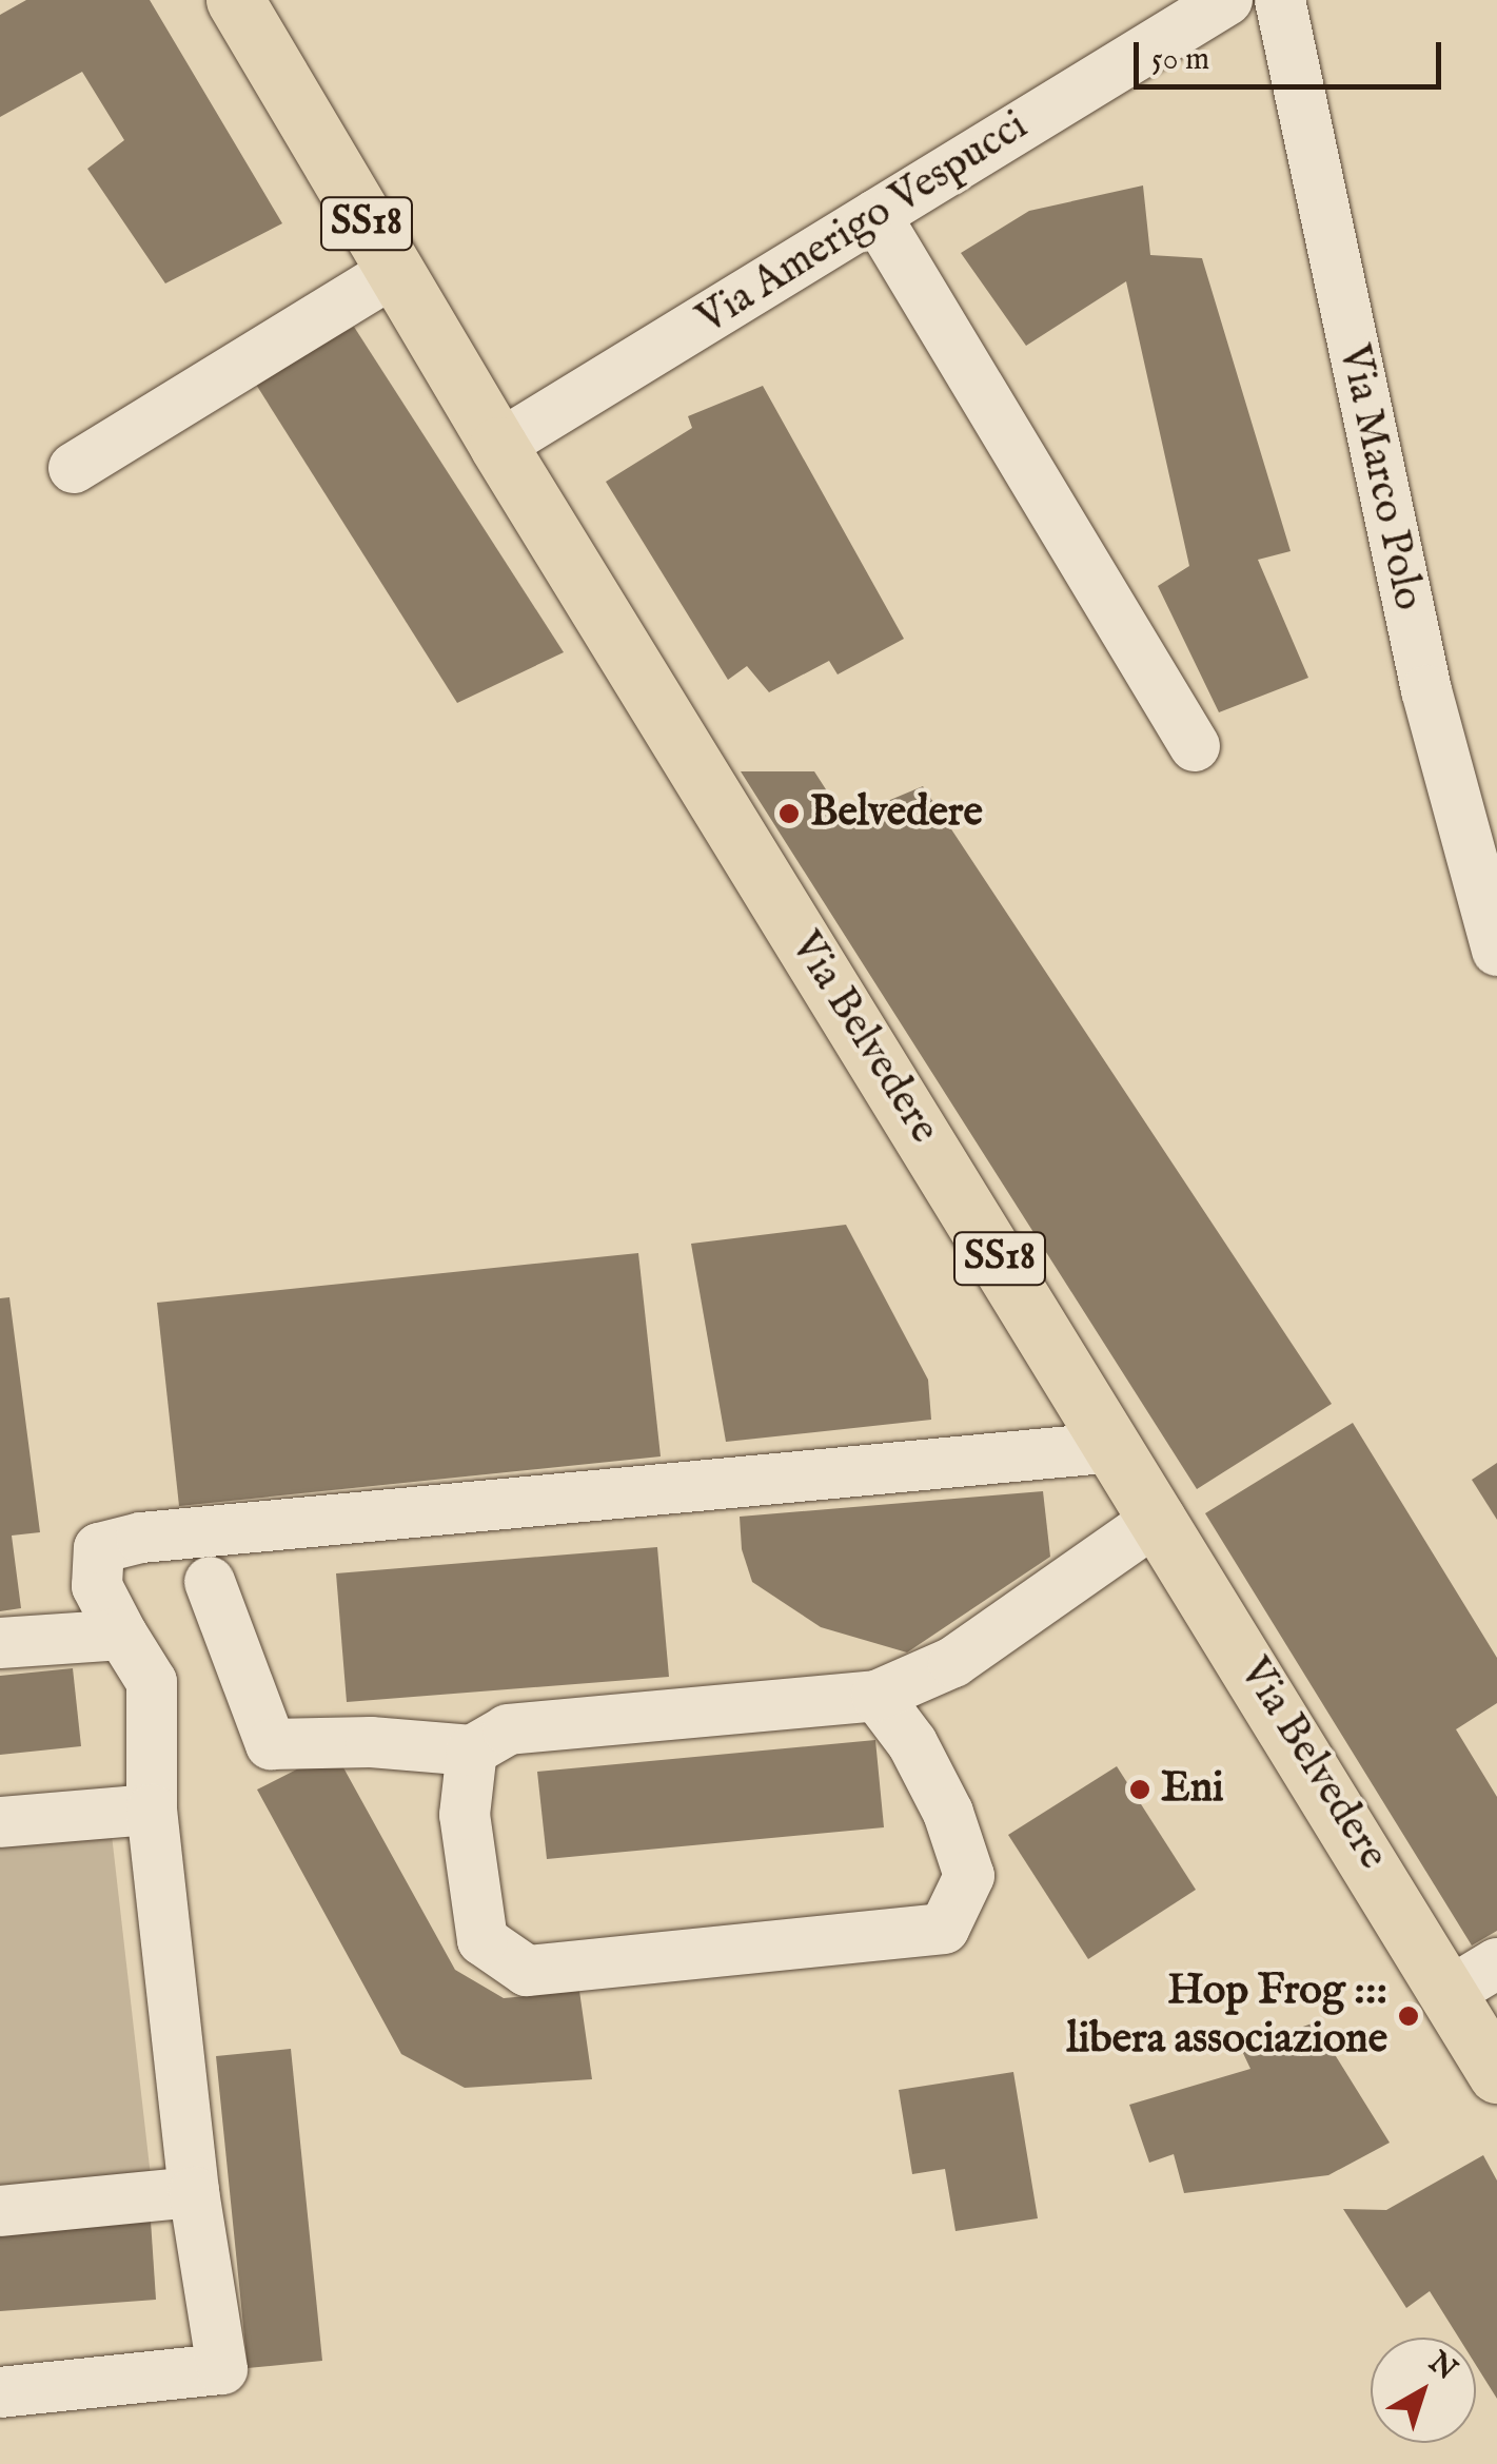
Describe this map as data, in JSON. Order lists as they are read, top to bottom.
{
  "streets": {
    "main road": ["SS18", "Via Belvedere"],
    "street": ["Via Amerigo Vespucci", "Via Marco Polo"]
  },
  "crossings": [
    ["Via Amerigo Vespucci", "Via Belvedere"]
  ],
  "places": ["Belvedere", "Eni", "Hop Frog ::: libera associazione"],
  "scale_bar": "50 m",
  "north": "top right"
}
